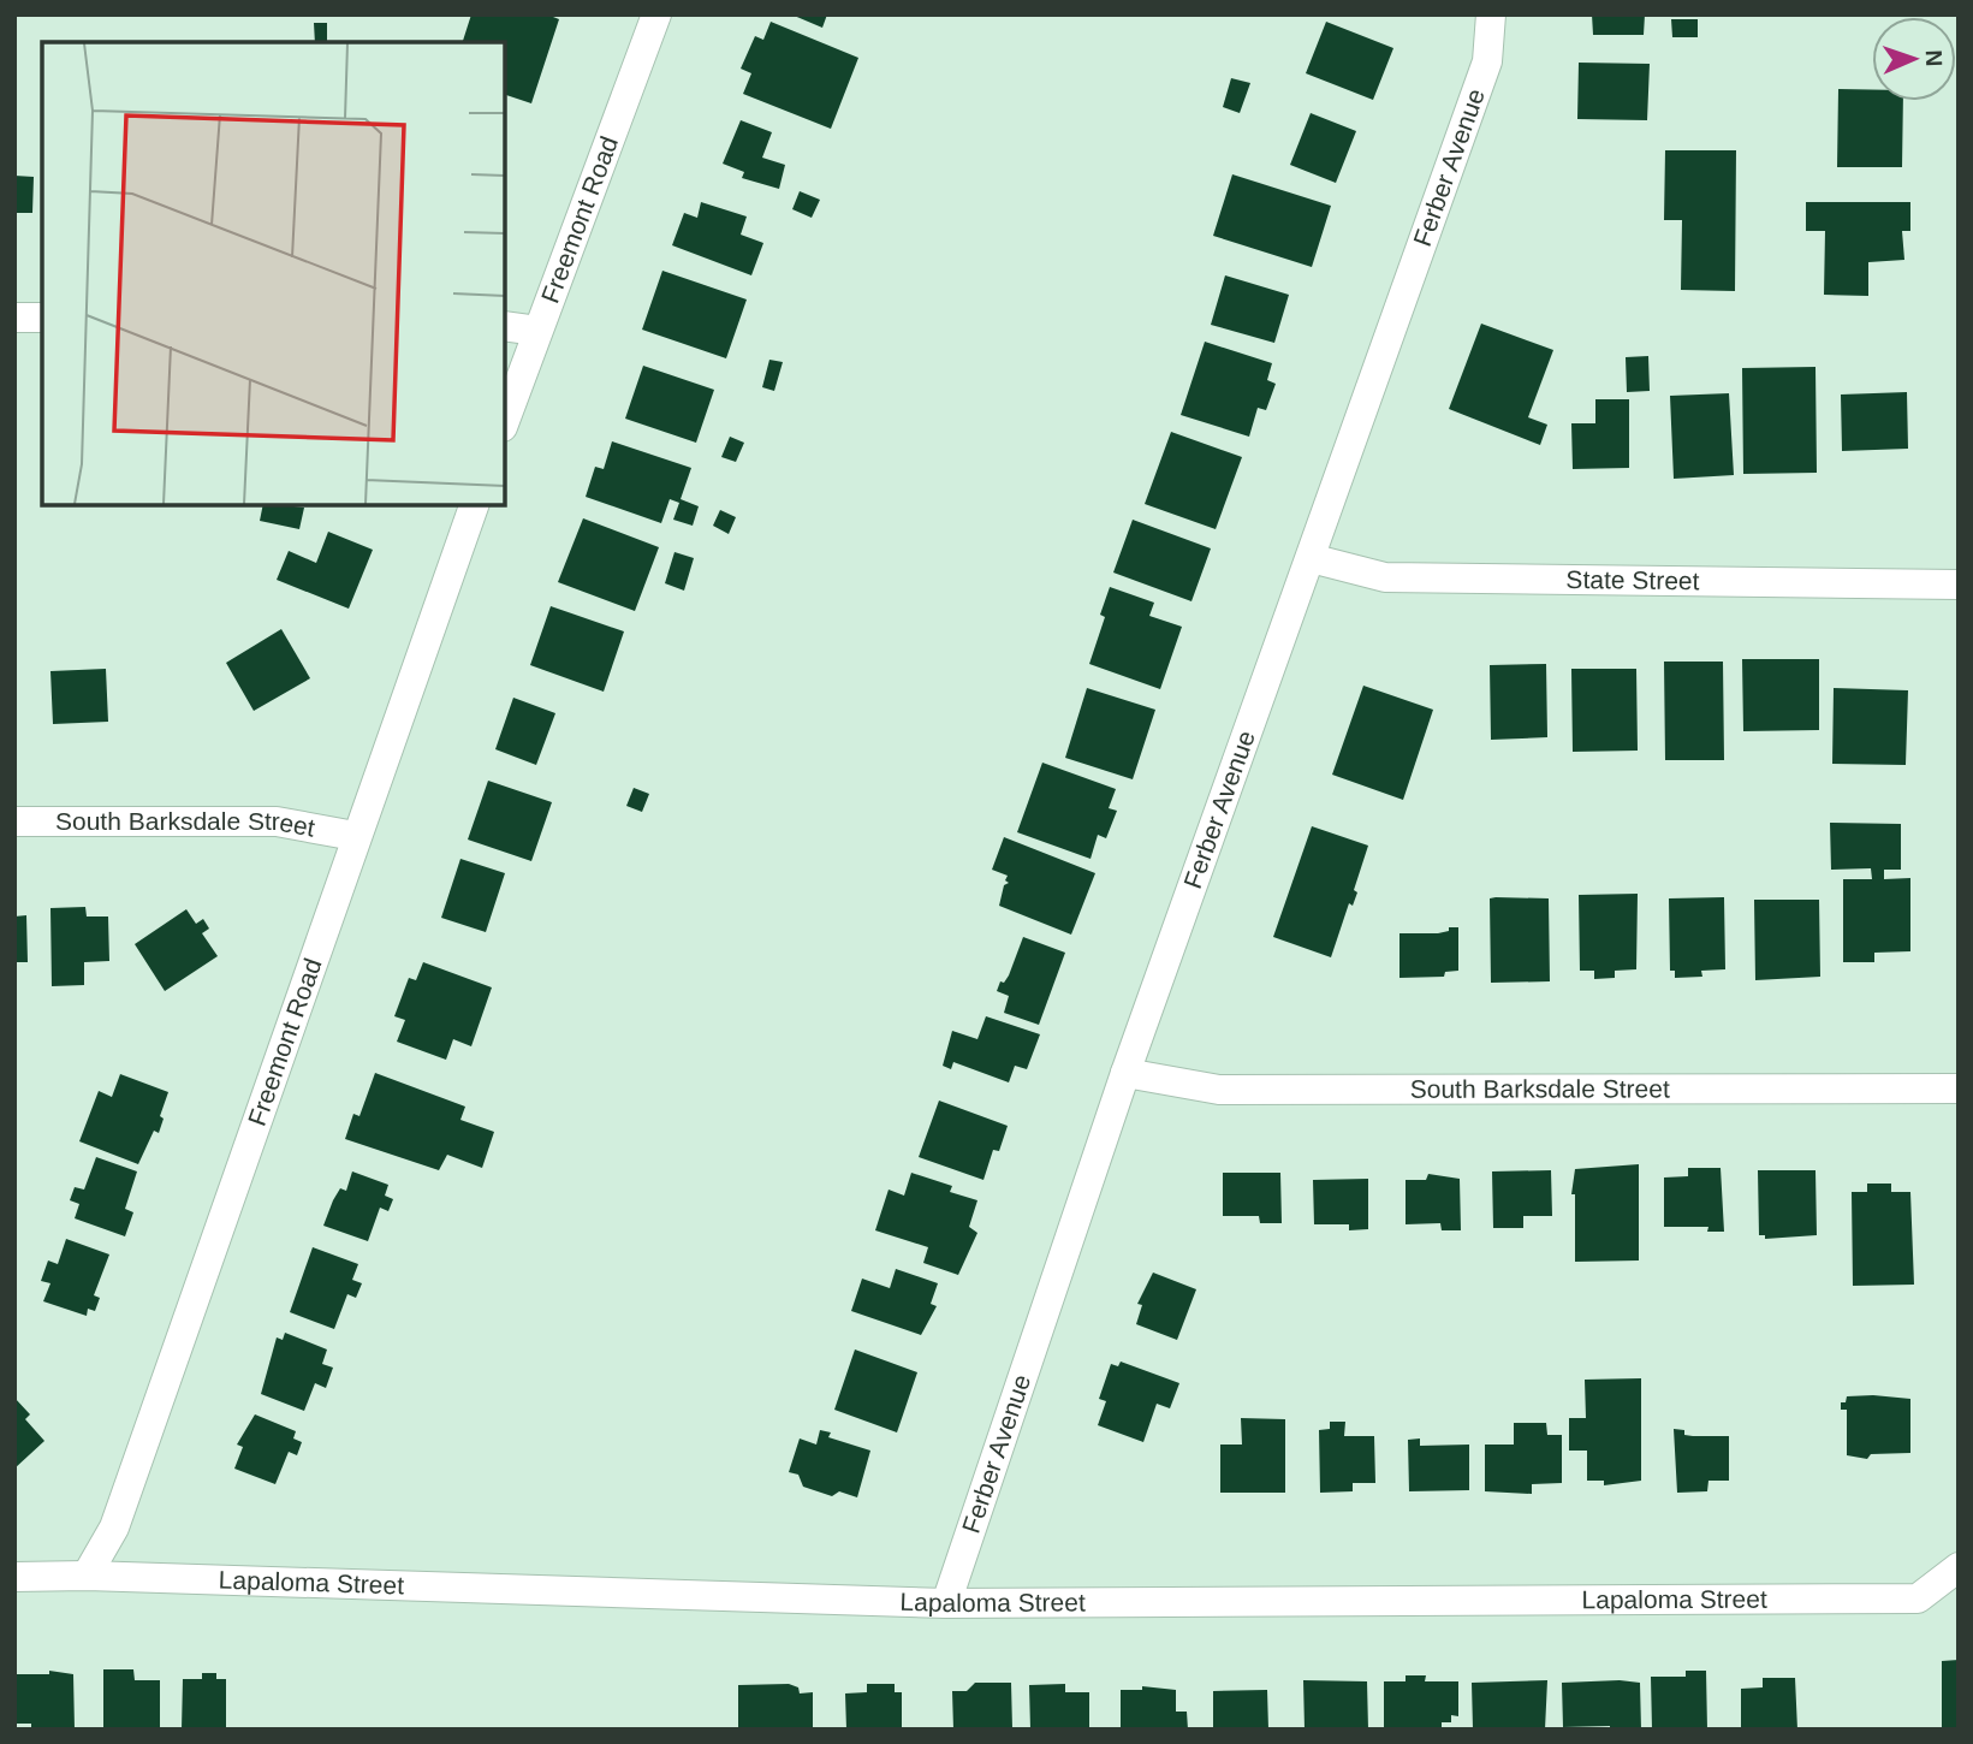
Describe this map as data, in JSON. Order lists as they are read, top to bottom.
{
  "streets": {
    "street": [
      "Ferber Avenue",
      "Freemont Road",
      "State Street",
      "South Barksdale Street",
      "Lapaloma Street"
    ]
  },
  "crossings": [
    ["Ferber Avenue", "State Street"],
    ["Ferber Avenue", "South Barksdale Street"],
    ["Ferber Avenue", "Lapaloma Street"],
    ["Freemont Road", "South Barksdale Street"],
    ["Freemont Road", "Lapaloma Street"]
  ],
  "north": "right"
}
